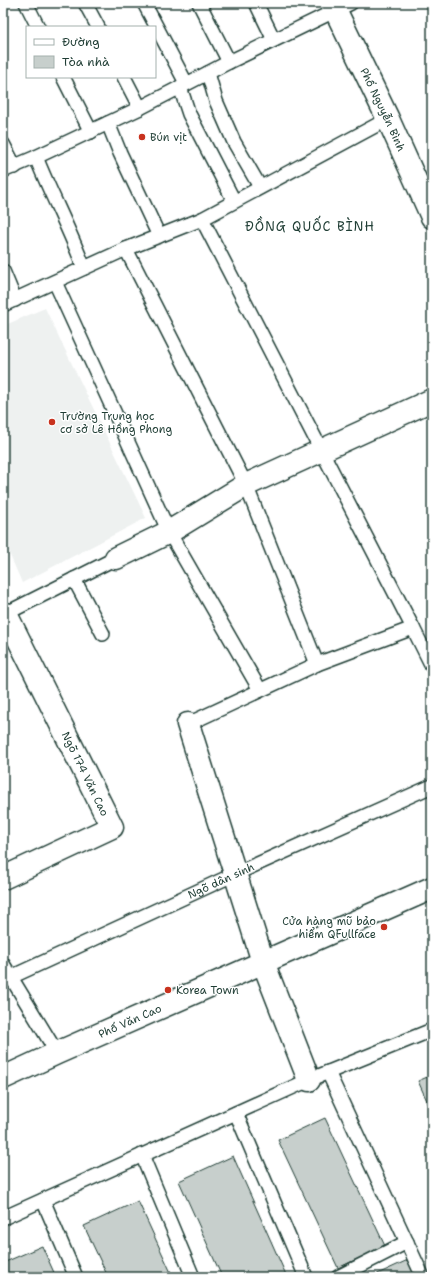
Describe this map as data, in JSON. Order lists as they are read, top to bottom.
{
  "streets": {
    "street": ["Phố Nguyễn Bình", "Ngõ 174 Văn Cao", "Phố Văn Cao"],
    "lane": ["Ngõ dân sinh"]
  },
  "districts": ["ĐỒNG QUỐC BÌNH"],
  "places": [
    "Bún vịt",
    "Trường Trung học cơ sở Lê Hồng Phong",
    "Cửa hàng mũ bảo hiểm QFullface",
    "Korea Town"
  ],
  "legend": ["Đường", "Tòa nhà"]
}
